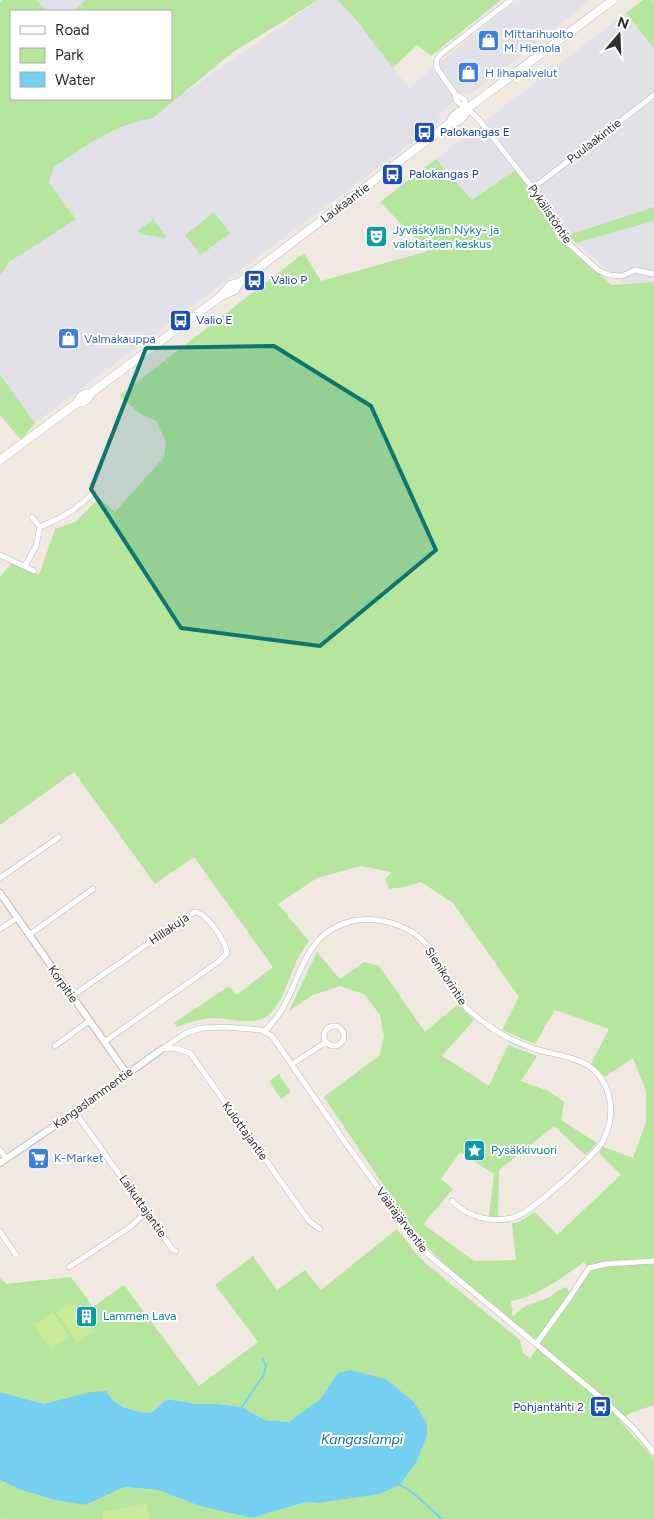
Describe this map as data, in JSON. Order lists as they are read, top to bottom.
{
  "streets": {
    "main road": ["Laukaantie"],
    "street": [
      "Puulaakintie",
      "Pykälistöntie",
      "Hillakuja",
      "Sienikorintie",
      "Korpitie",
      "Kangaslammentie",
      "Kulottajantie",
      "Laikuttajantie",
      "Vääräjärventie"
    ]
  },
  "crossings": [
    ["Puulaakintie", "Pykälistöntie"],
    ["Laukaantie", "Pykälistöntie"],
    ["Hillakuja", "Korpitie"],
    ["Sienikorintie", "Kangaslammentie"],
    ["Sienikorintie", "Vääräjärventie"],
    ["Korpitie", "Kangaslammentie"],
    ["Kangaslammentie", "Kulottajantie"],
    ["Kangaslammentie", "Laikuttajantie"],
    ["Kangaslammentie", "Vääräjärventie"]
  ],
  "water": ["Kangaslampi"],
  "places": {
    "shop": ["Mittarihuolto M. Hienola", "H lihapalvelut", "Valmakauppa"],
    "bus stop": [
      "Palokangas E",
      "Palokangas P",
      "Valio P",
      "Valio E",
      "Pohjantähti 2"
    ],
    "theatre": ["Jyväskylän Nyky- ja valotaiteen keskus"],
    "place": ["Pysäkkivuori"],
    "supermarket": ["K-Market"],
    "building": ["Lammen Lava"]
  },
  "legend": ["Road", "Park", "Water"],
  "north": "top"
}
